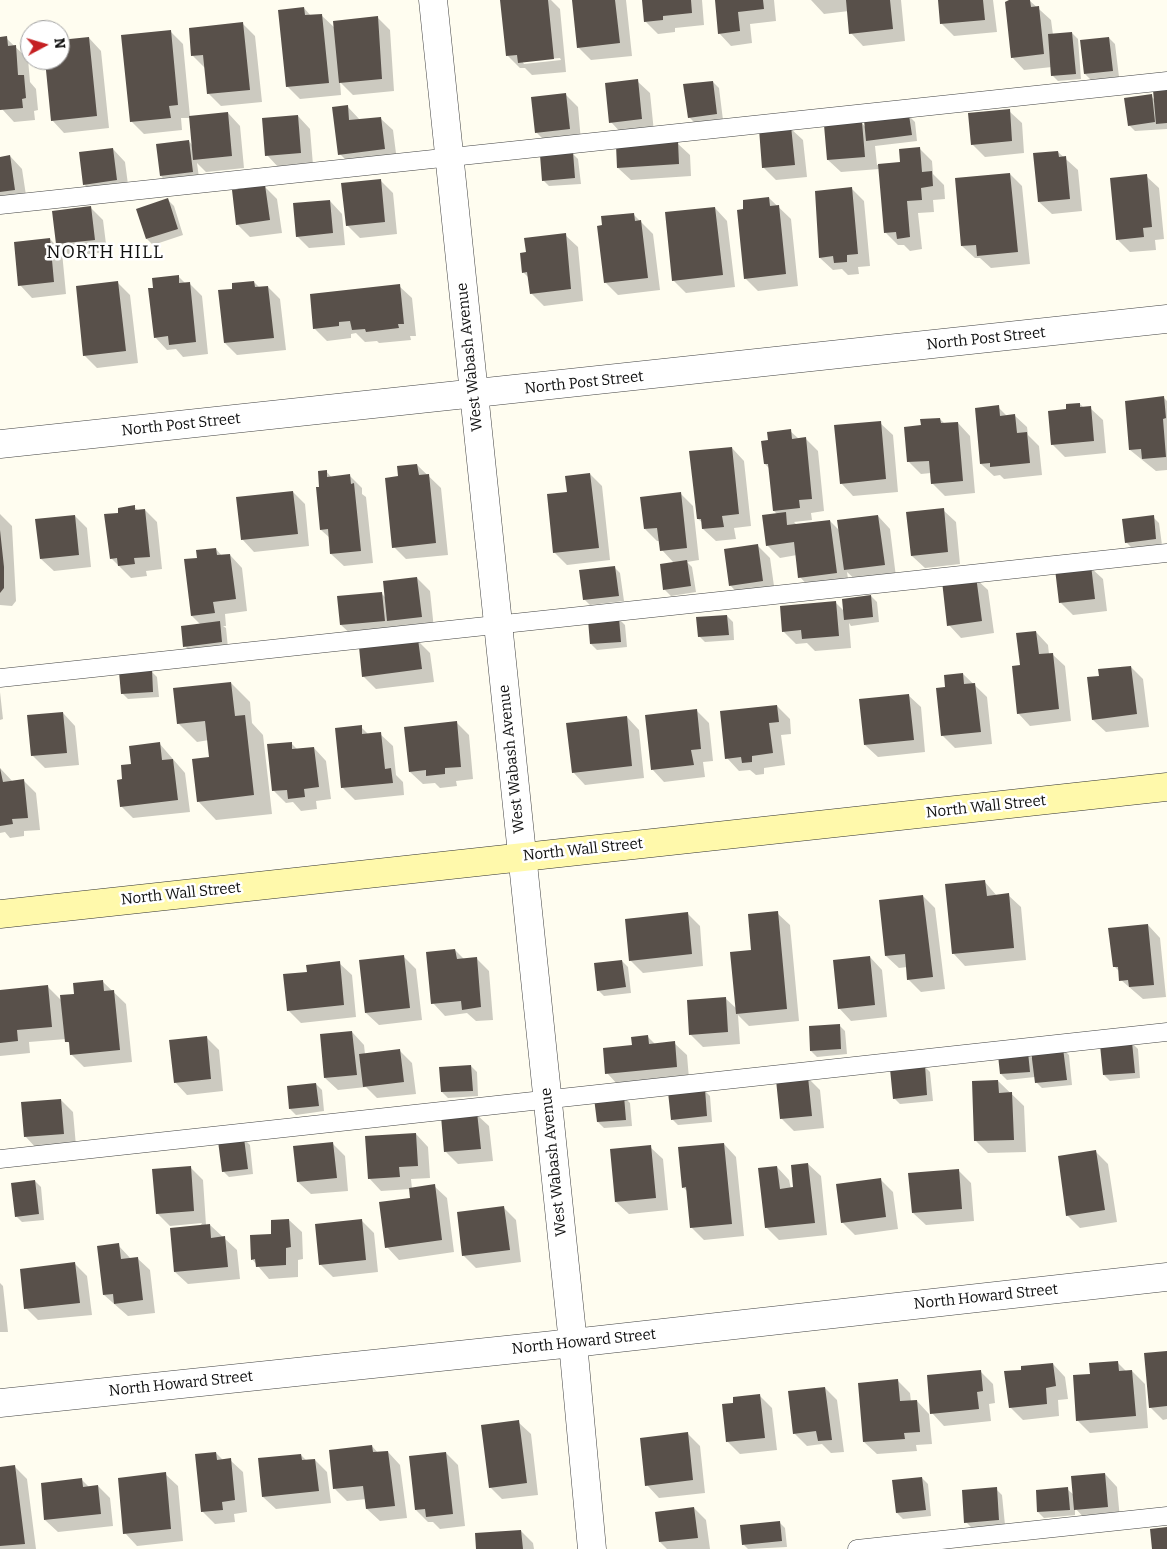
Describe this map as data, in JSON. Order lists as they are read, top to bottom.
{
  "streets": {
    "street": [
      "North Post Street",
      "West Wabash Avenue",
      "North Wall Street",
      "North Howard Street"
    ]
  },
  "crossings": [
    ["North Post Street", "West Wabash Avenue"],
    ["West Wabash Avenue", "North Wall Street"],
    ["West Wabash Avenue", "North Howard Street"]
  ],
  "districts": ["NORTH HILL"],
  "north": "right"
}
